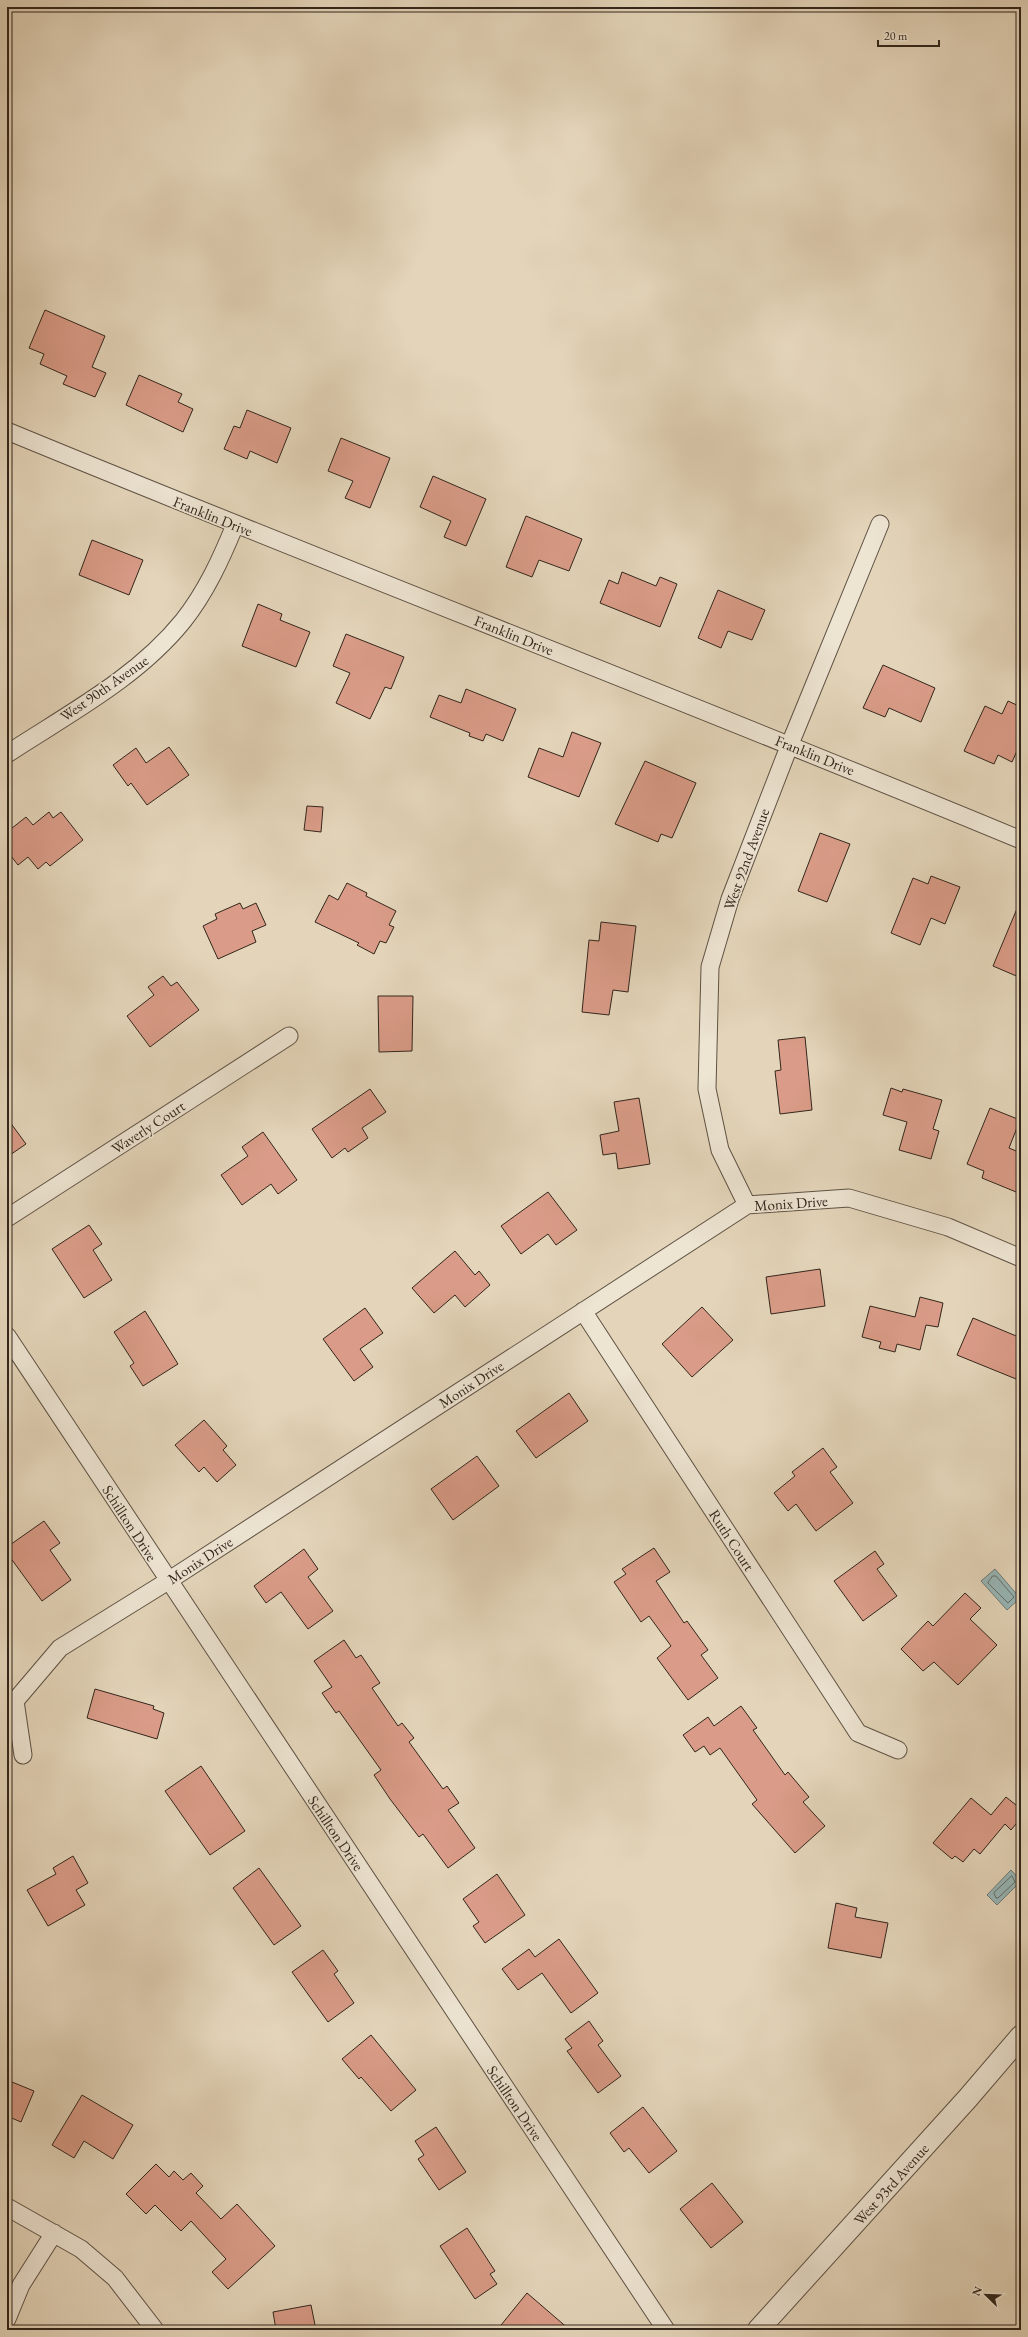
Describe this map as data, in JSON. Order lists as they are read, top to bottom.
{
  "streets": {
    "street": [
      "Franklin Drive",
      "West 90th Avenue",
      "West 92nd Avenue",
      "Waverly Court",
      "Monix Drive",
      "Schillton Drive",
      "Ruth Court",
      "West 93rd Avenue"
    ]
  },
  "crossings": [
    ["Franklin Drive", "West 90th Avenue"],
    ["Franklin Drive", "West 92nd Avenue"],
    ["West 92nd Avenue", "Monix Drive"],
    ["Monix Drive", "Schillton Drive"],
    ["Monix Drive", "Ruth Court"]
  ],
  "scale_bar": "20 m",
  "north": "top left"
}
